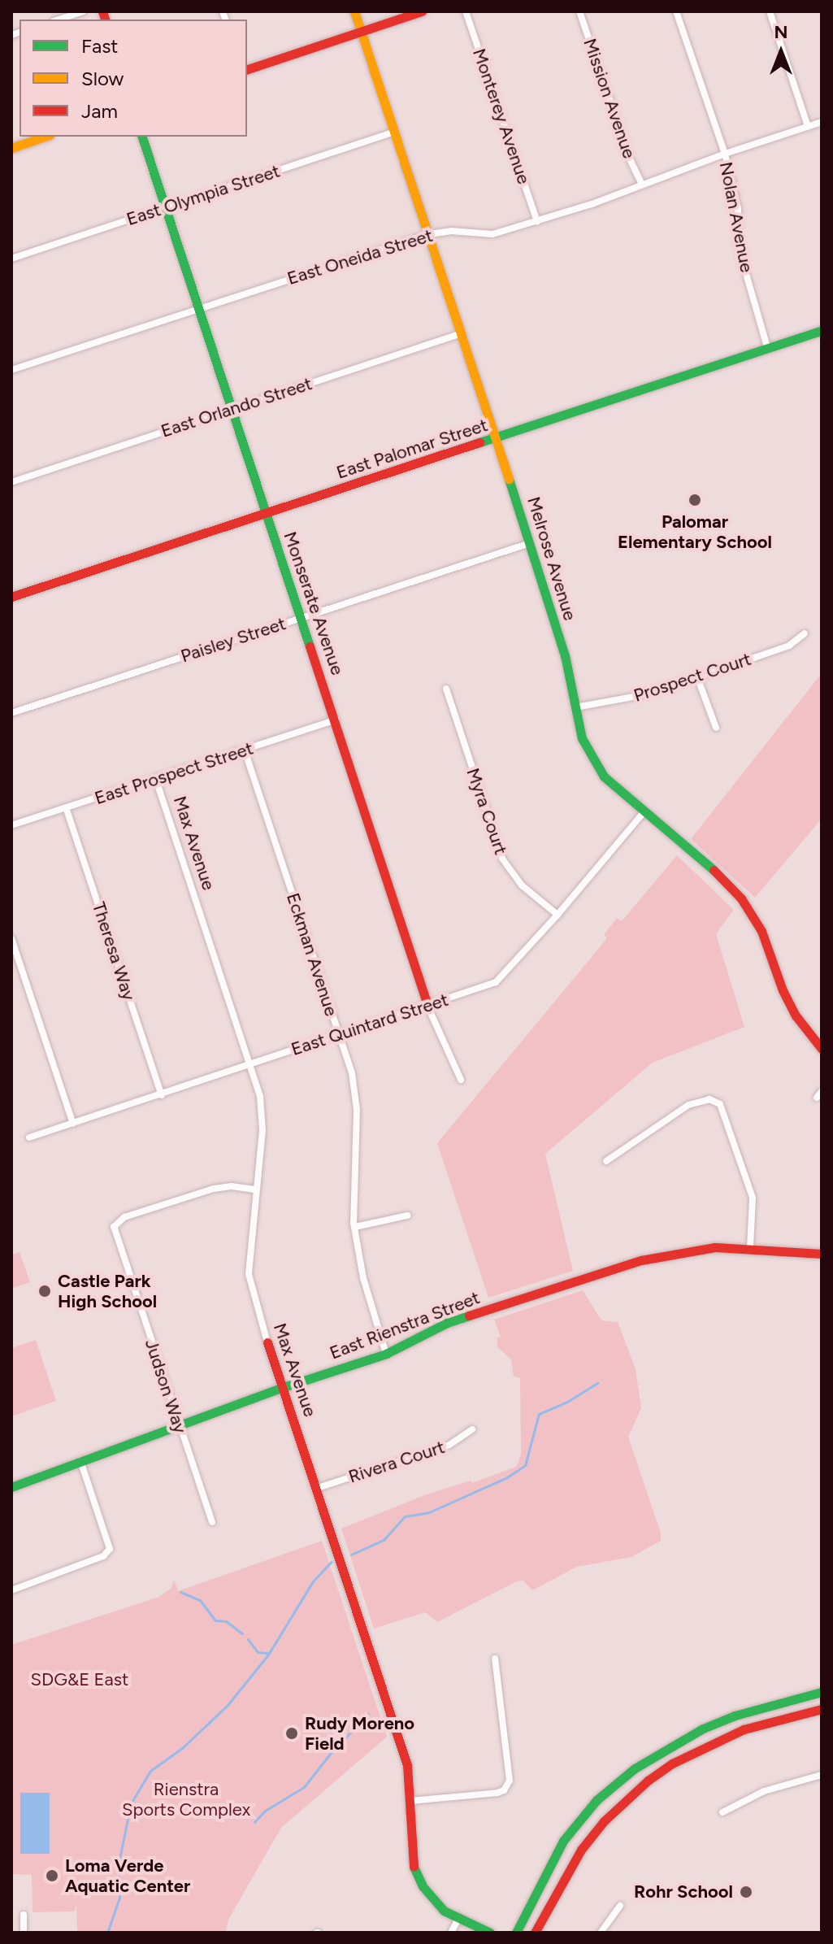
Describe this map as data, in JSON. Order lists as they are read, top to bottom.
{
  "streets": {
    "street": [
      "Mission Avenue",
      "Monterey Avenue",
      "East Olympia Street",
      "Nolan Avenue",
      "East Oneida Street",
      "East Orlando Street",
      "East Palomar Street",
      "Melrose Avenue",
      "Monserate Avenue",
      "Paisley Street",
      "Prospect Court",
      "East Prospect Street",
      "Myra Court",
      "Max Avenue",
      "Theresa Way",
      "Eckman Avenue",
      "East Quintard Street",
      "East Rienstra Street",
      "Judson Way",
      "Rivera Court"
    ]
  },
  "crossings": [
    ["Mission Avenue", "East Oneida Street"],
    ["Monterey Avenue", "East Oneida Street"],
    ["East Olympia Street", "Melrose Avenue"],
    ["East Olympia Street", "Monserate Avenue"],
    ["Nolan Avenue", "East Oneida Street"],
    ["Nolan Avenue", "East Palomar Street"],
    ["East Oneida Street", "Melrose Avenue"],
    ["East Oneida Street", "Monserate Avenue"],
    ["East Orlando Street", "Melrose Avenue"],
    ["East Orlando Street", "Monserate Avenue"],
    ["East Palomar Street", "Melrose Avenue"],
    ["East Palomar Street", "Monserate Avenue"],
    ["Melrose Avenue", "Paisley Street"],
    ["Melrose Avenue", "Prospect Court"],
    ["Melrose Avenue", "East Quintard Street"],
    ["Monserate Avenue", "Paisley Street"],
    ["Monserate Avenue", "East Prospect Street"],
    ["Monserate Avenue", "East Quintard Street"],
    ["East Prospect Street", "Max Avenue"],
    ["East Prospect Street", "Theresa Way"],
    ["East Prospect Street", "Eckman Avenue"],
    ["Myra Court", "East Quintard Street"],
    ["Max Avenue", "East Quintard Street"],
    ["Max Avenue", "East Rienstra Street"],
    ["Max Avenue", "Judson Way"],
    ["Max Avenue", "Rivera Court"],
    ["Theresa Way", "East Quintard Street"],
    ["Eckman Avenue", "East Quintard Street"],
    ["Eckman Avenue", "East Rienstra Street"],
    ["East Rienstra Street", "Judson Way"]
  ],
  "parks": ["SDG&E East", "Rienstra Sports Complex"],
  "places": [
    "Palomar Elementary School",
    "Castle Park High School",
    "Rudy Moreno Field",
    "Loma Verde Aquatic Center",
    "Rohr School"
  ],
  "legend": ["Fast", "Slow", "Jam"],
  "north": "top"
}
